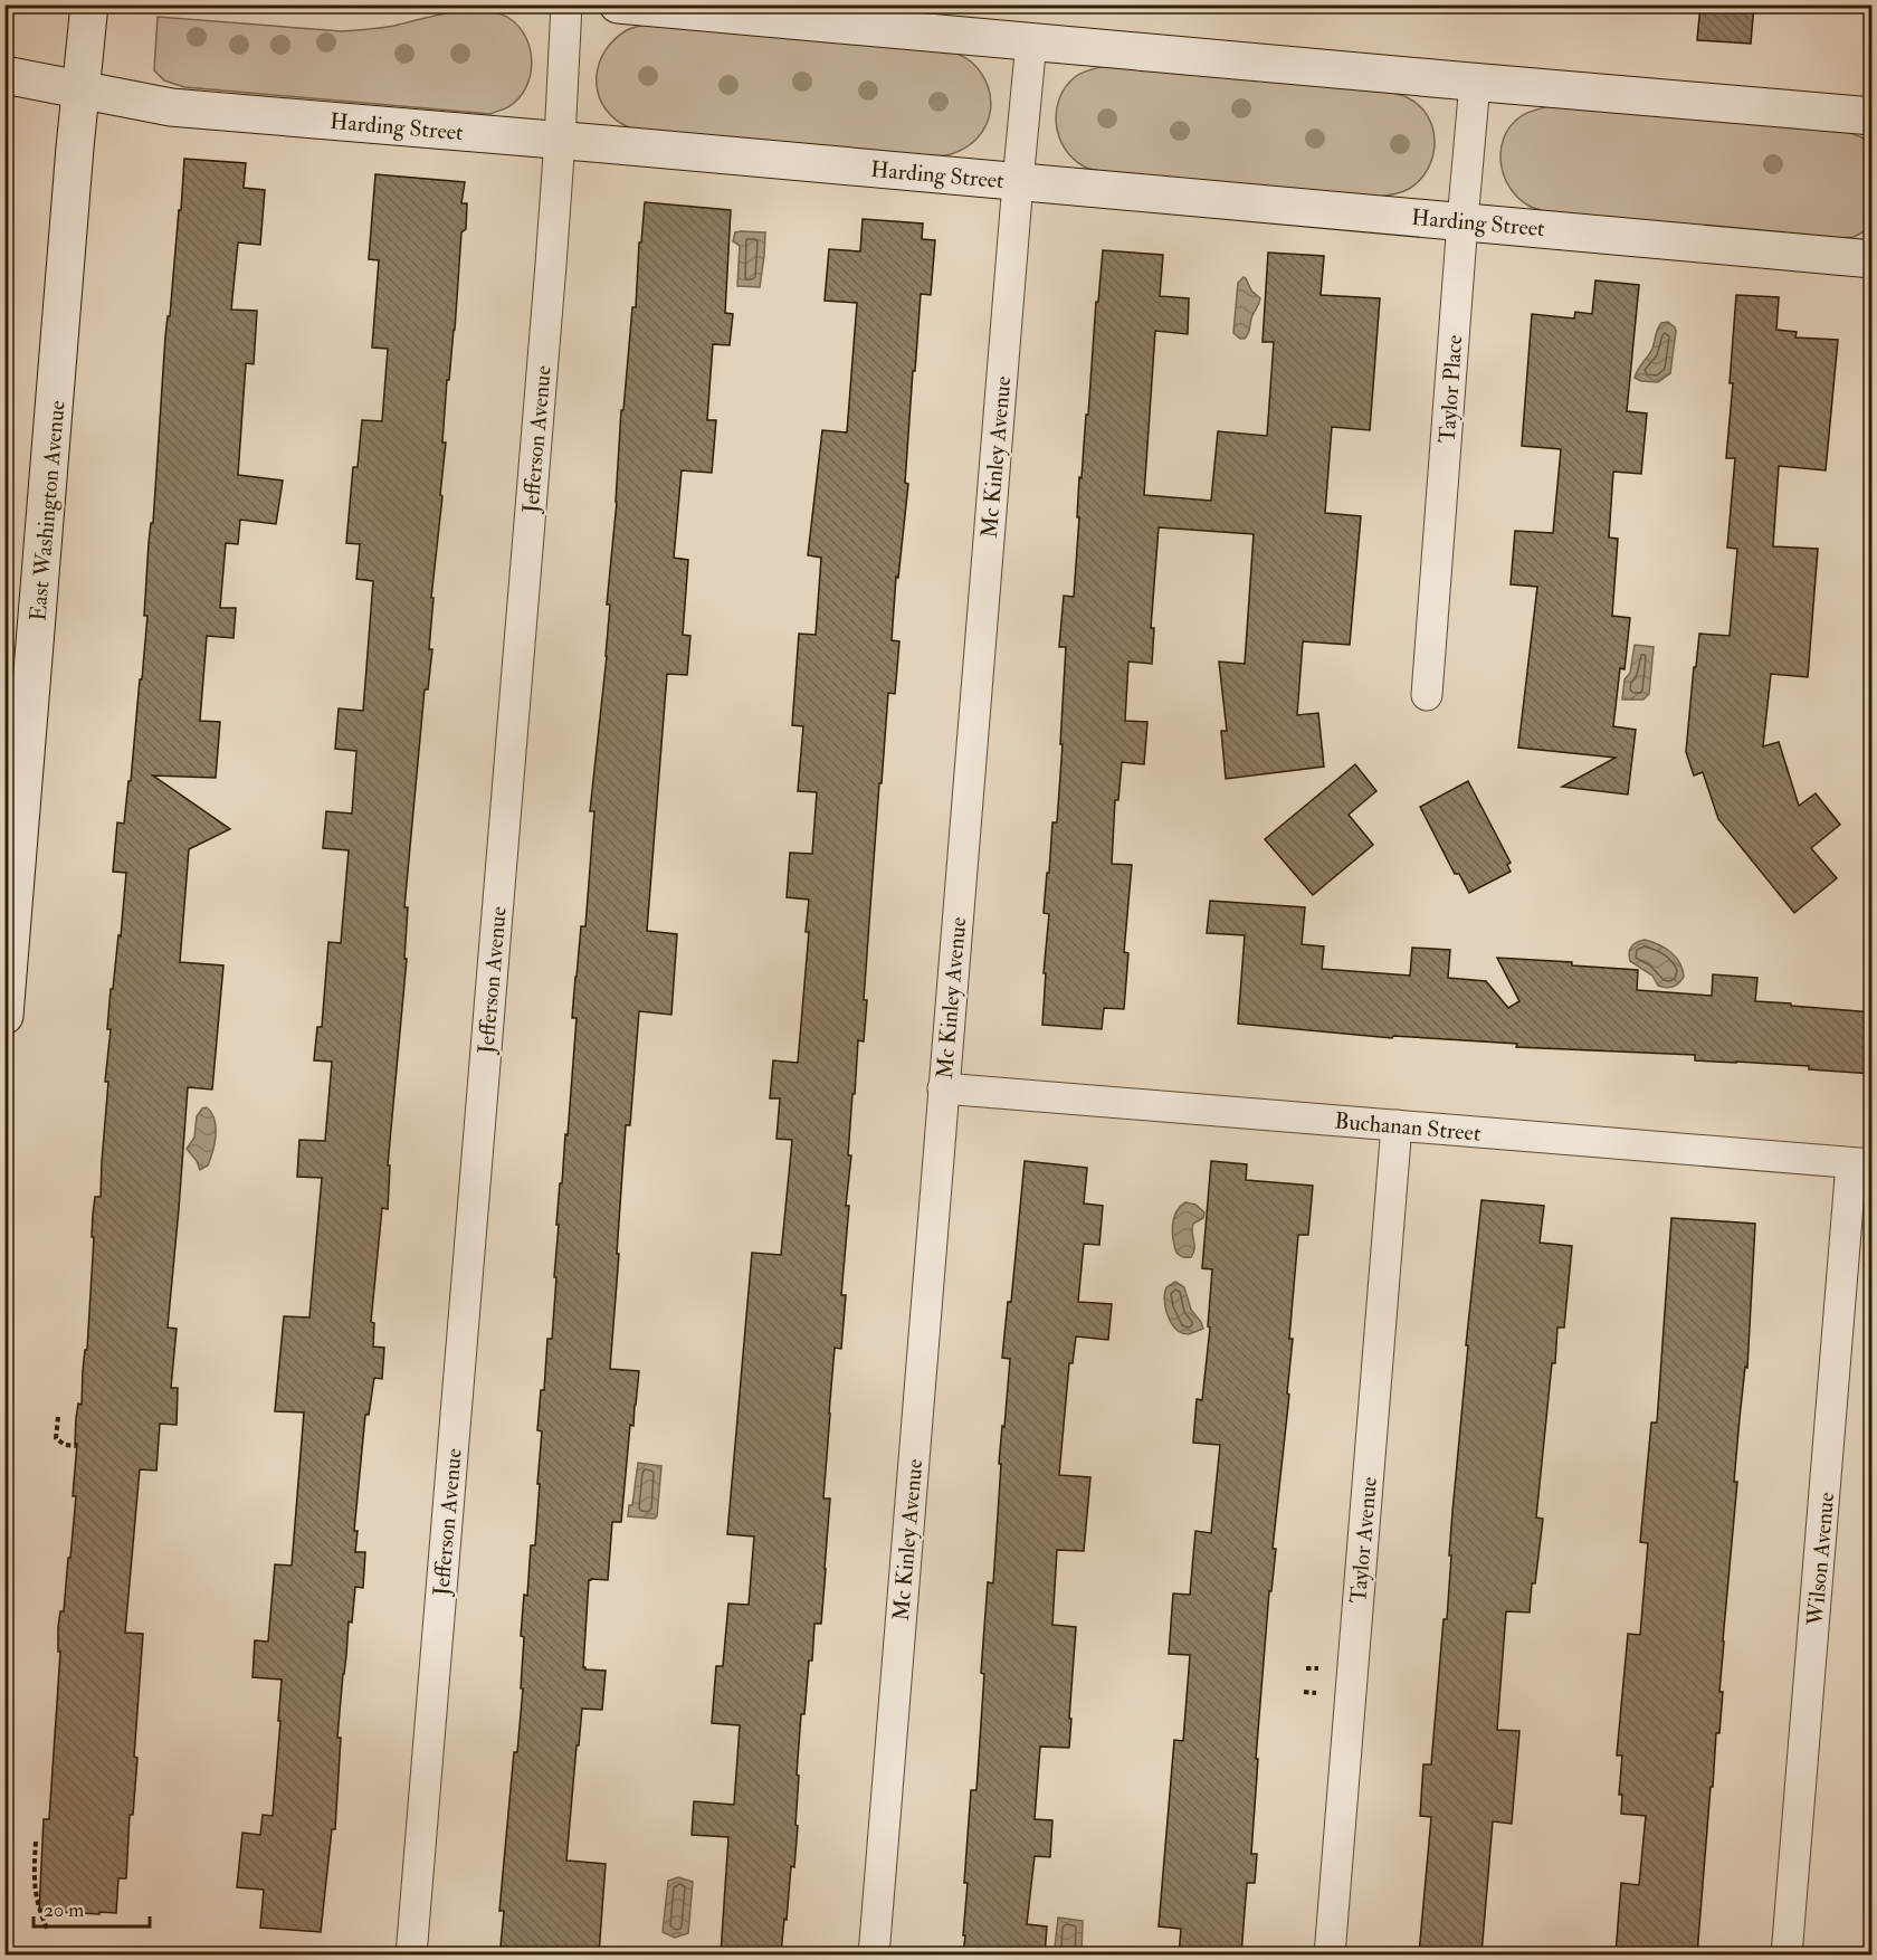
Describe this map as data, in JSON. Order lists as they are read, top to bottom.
{
  "streets": {
    "street": [
      "Harding Street",
      "Taylor Place",
      "Jefferson Avenue",
      "Mc Kinley Avenue",
      "East Washington Avenue",
      "Buchanan Street",
      "Taylor Avenue",
      "Wilson Avenue"
    ]
  },
  "crossings": [
    ["Harding Street", "Taylor Place"],
    ["Harding Street", "Jefferson Avenue"],
    ["Harding Street", "Mc Kinley Avenue"],
    ["Harding Street", "East Washington Avenue"],
    ["Mc Kinley Avenue", "Buchanan Street"],
    ["Buchanan Street", "Taylor Avenue"],
    ["Buchanan Street", "Wilson Avenue"]
  ],
  "scale_bar": "20 m"
}
